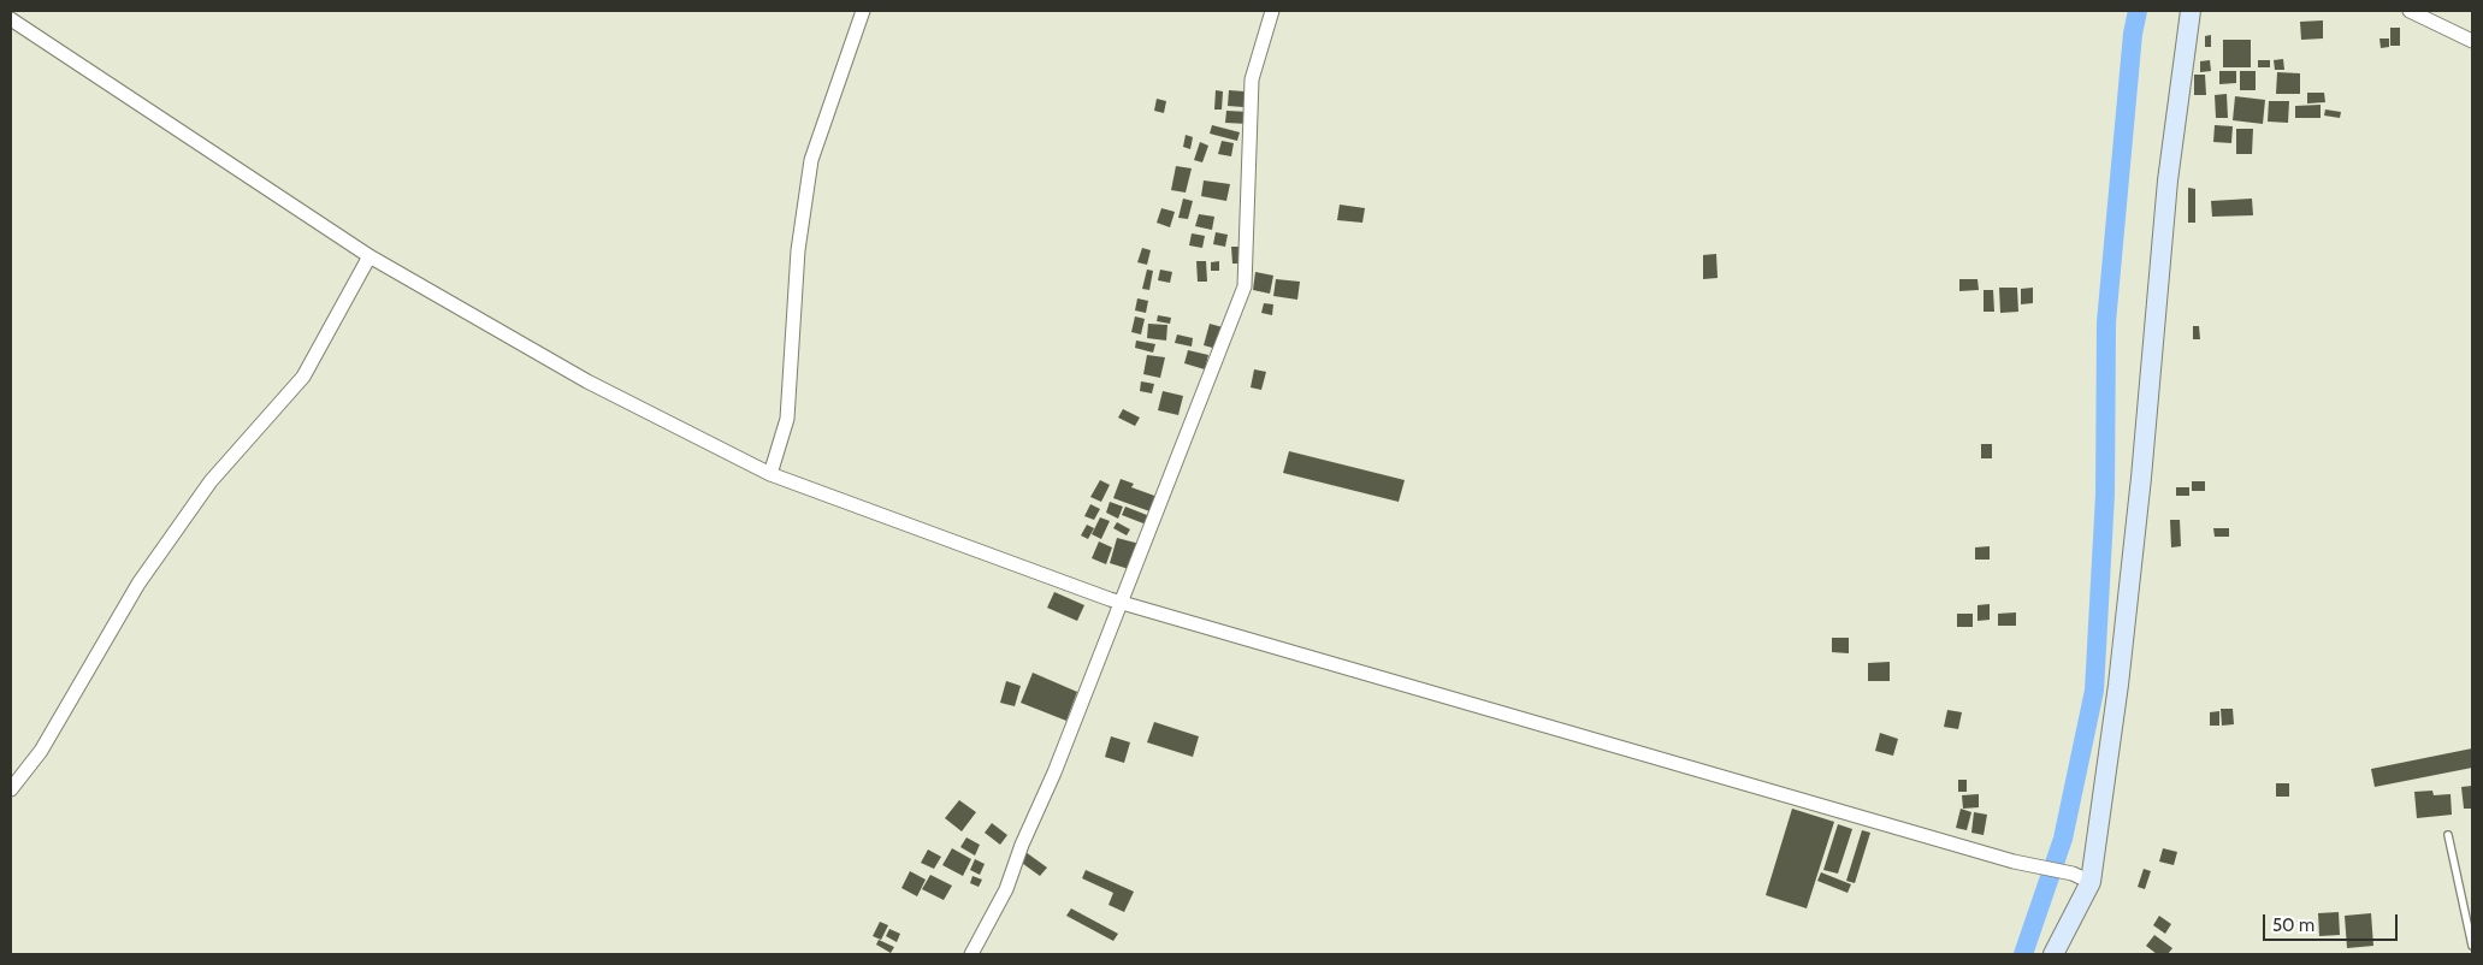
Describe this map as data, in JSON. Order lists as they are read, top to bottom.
{
  "scale_bar": "50 m"
}
